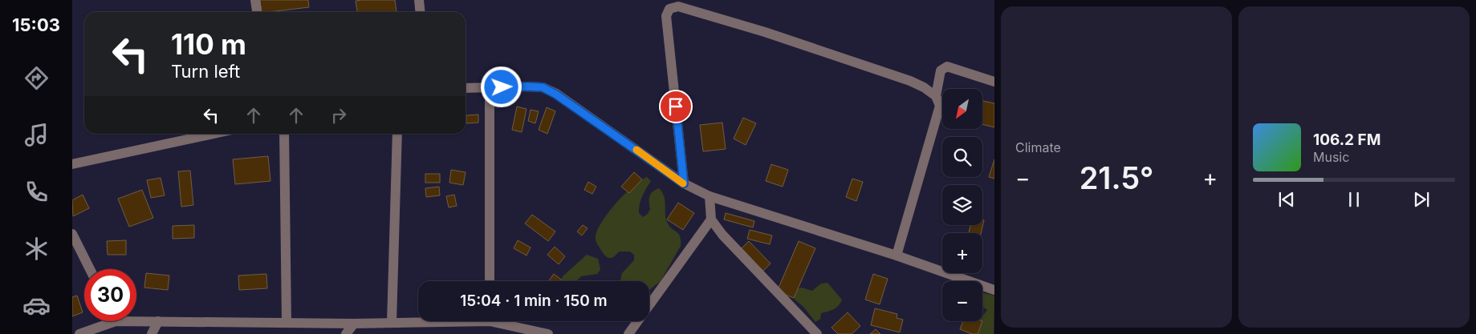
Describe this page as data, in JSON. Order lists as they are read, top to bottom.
{
  "north": "bottom left",
  "page": {
    "tabs": "15:03",
    "tile": "Climate",
    "turn": ["110 m", "Turn left"],
    "map_buttons": ["+", "−"],
    "song": ["106.2 FM", "Music"],
    "heat": ["−", "21.5°", "+"],
    "limit": "30",
    "trip": "15:04 · 1 min · 150 m"
  }
}
